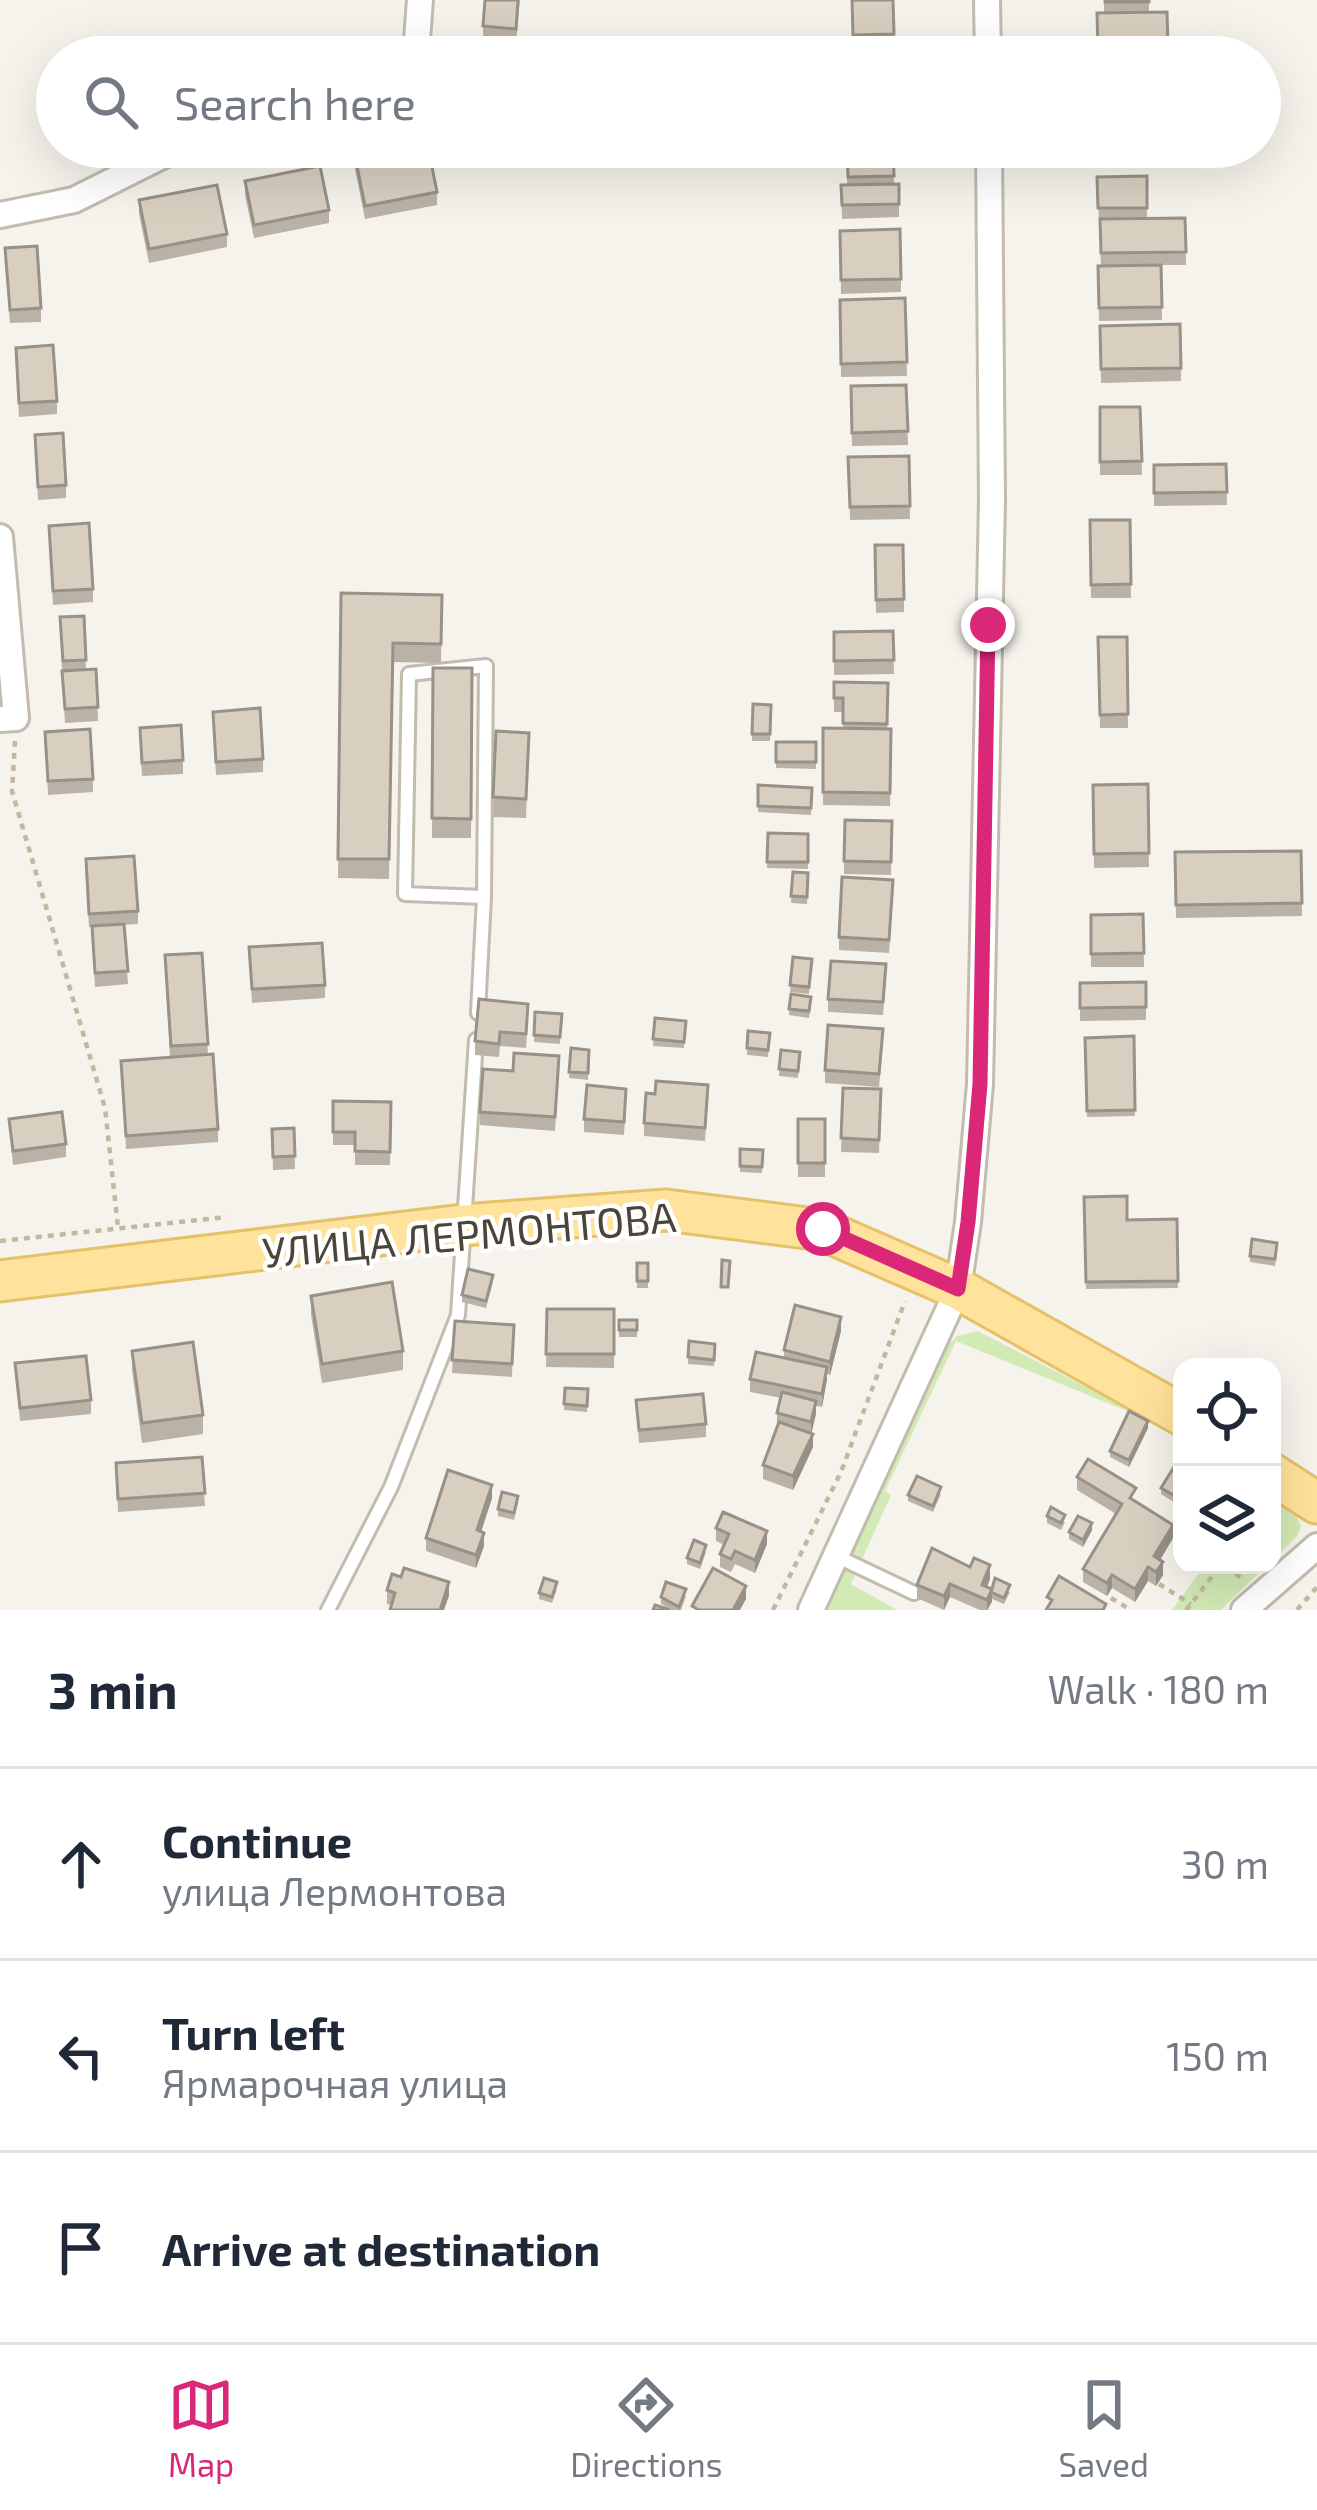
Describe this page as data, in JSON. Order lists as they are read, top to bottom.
{
  "streets": {
    "main road": ["УЛИЦА ЛЕРМОНТОВА"]
  },
  "page": {
    "search": "Search here",
    "heading": ["3 min", "Walk · 180 m"],
    "list": [
      ["Continue", "улица Лермонтова", "30 m"],
      ["Turn left", "Ярмарочная улица", "150 m"],
      "Arrive at destination"
    ],
    "nav": ["Map", "Directions", "Saved"]
  }
}
